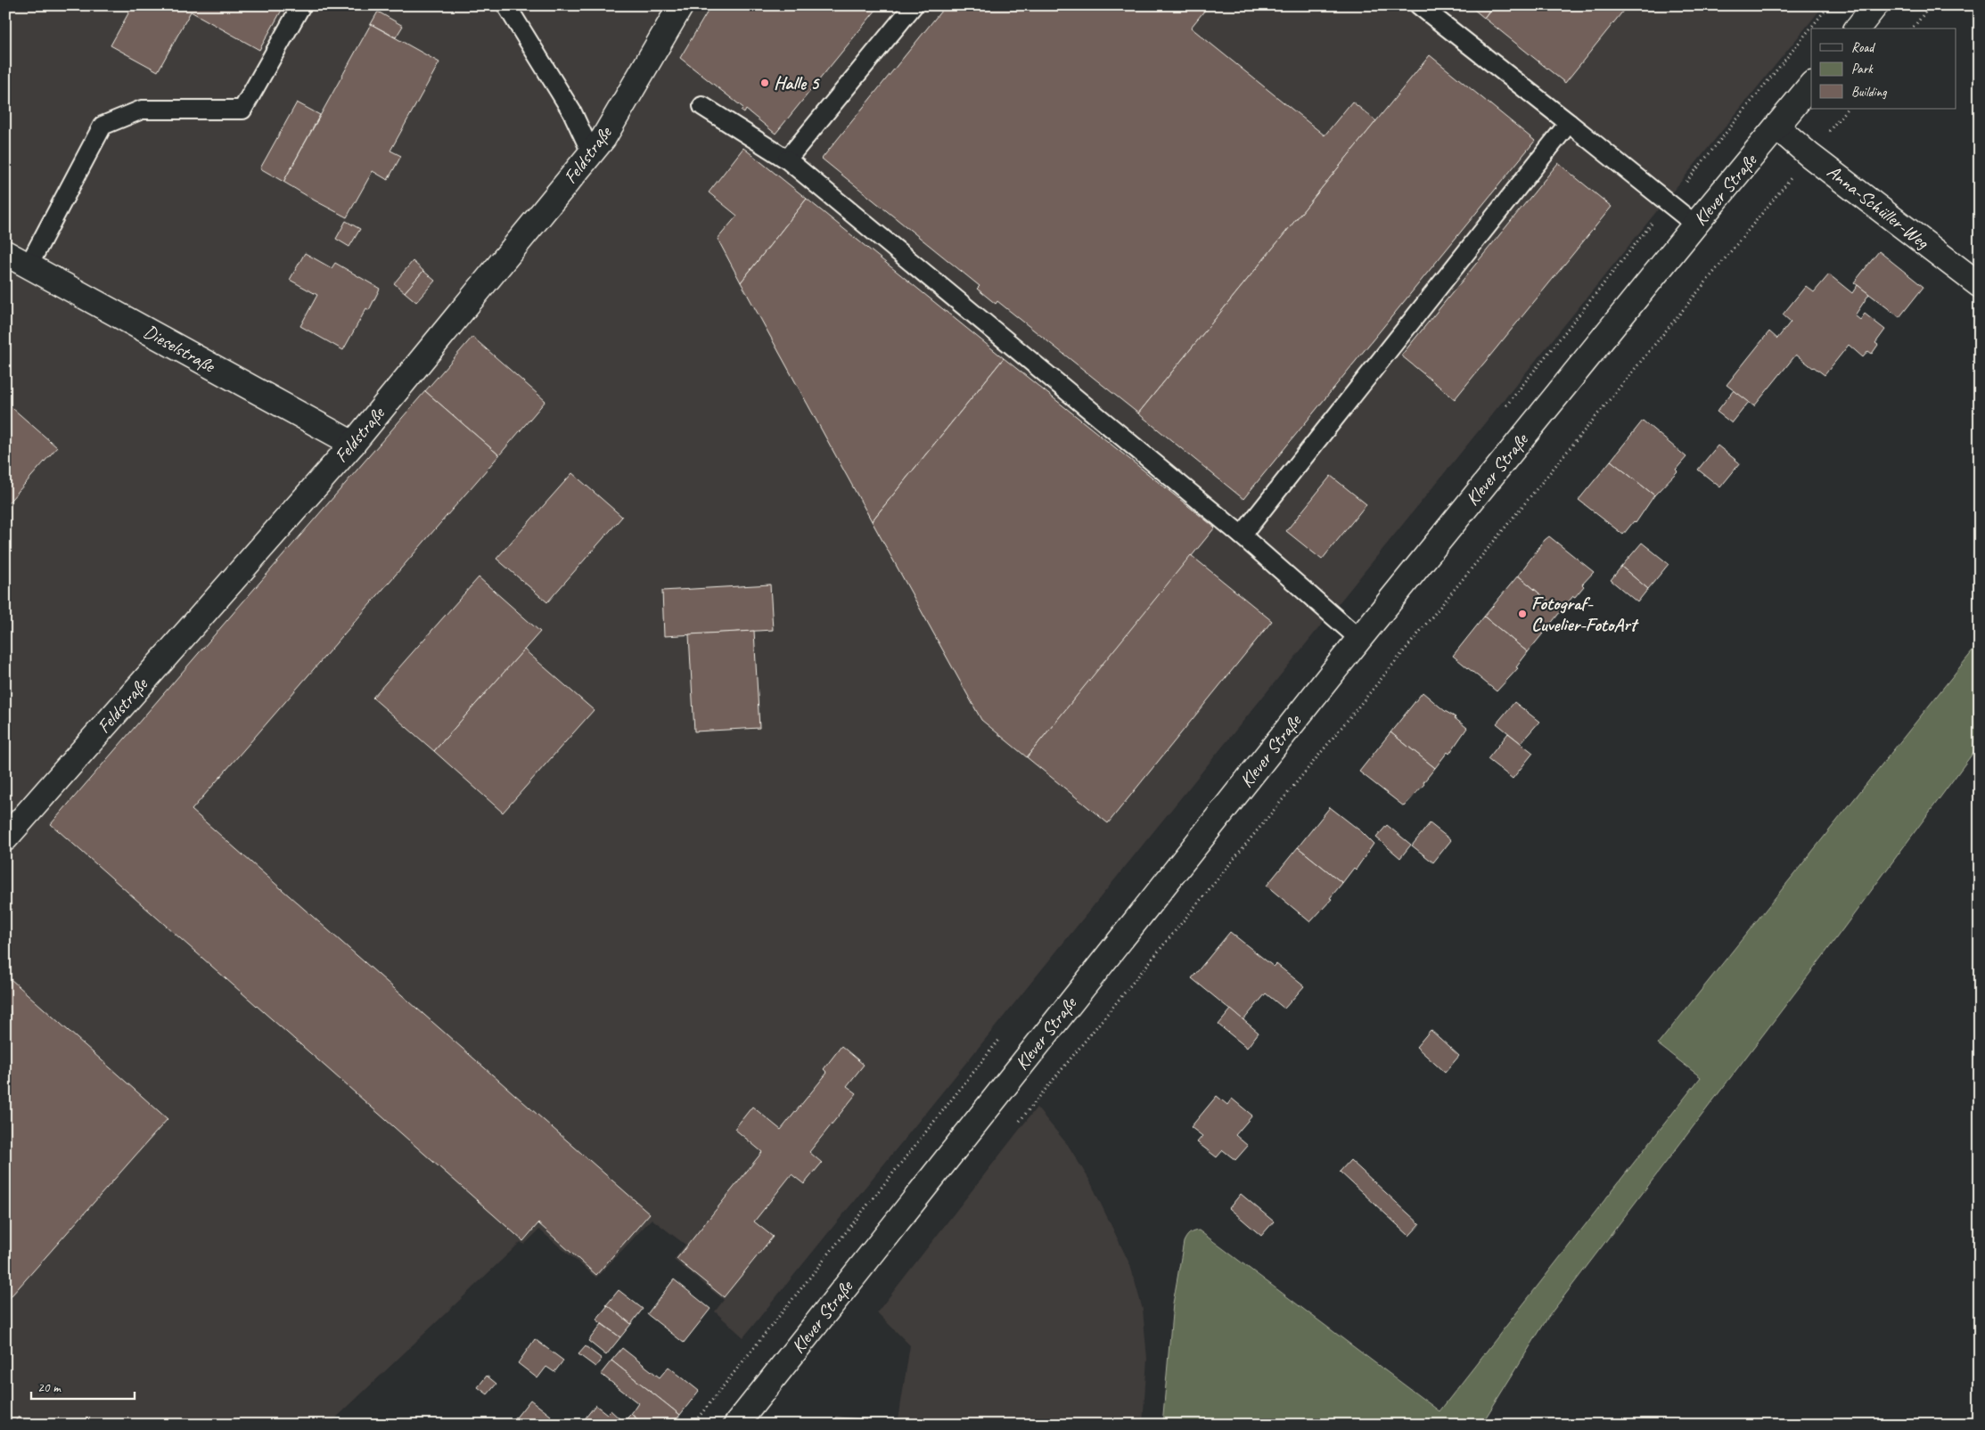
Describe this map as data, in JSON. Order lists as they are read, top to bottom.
{
  "streets": {
    "street": [
      "Feldstraße",
      "Klever Straße",
      "Anna-Schüller-Weg",
      "Dieselstraße"
    ]
  },
  "crossings": [
    ["Feldstraße", "Dieselstraße"],
    ["Klever Straße", "Anna-Schüller-Weg"]
  ],
  "places": ["Halle 5", "Fotograf- Cuvelier-FotoArt"],
  "legend": ["Road", "Park", "Building"],
  "scale_bar": "20 m"
}
